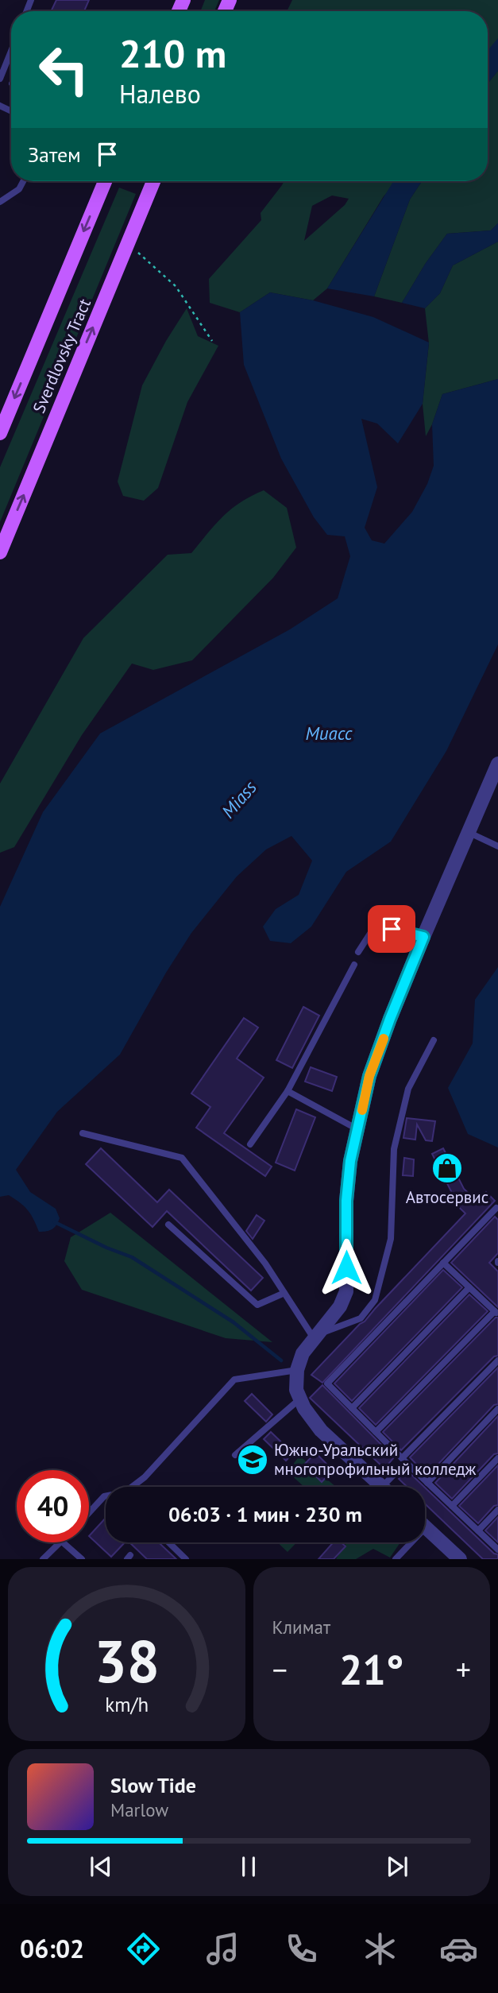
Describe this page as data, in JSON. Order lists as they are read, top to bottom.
{
  "streets": {
    "main road": ["Sverdlovsky Tract"]
  },
  "water": ["Миасс", "Miass"],
  "places": {
    "shop": ["Автосервис"],
    "school or university": ["Южно-Уральский многопрофильный колледж"]
  },
  "page": {
    "turn": ["210 m", "Налево"],
    "then": "Затем",
    "limit": "40",
    "trip": "06:03 · 1 мин · 230 m",
    "tile": "Климат",
    "heat": ["−", "21°", "+"],
    "song": ["Slow Tide", "Marlow"],
    "tabs": "06:02",
    "gauge": ["38", "km/h"]
  }
}
